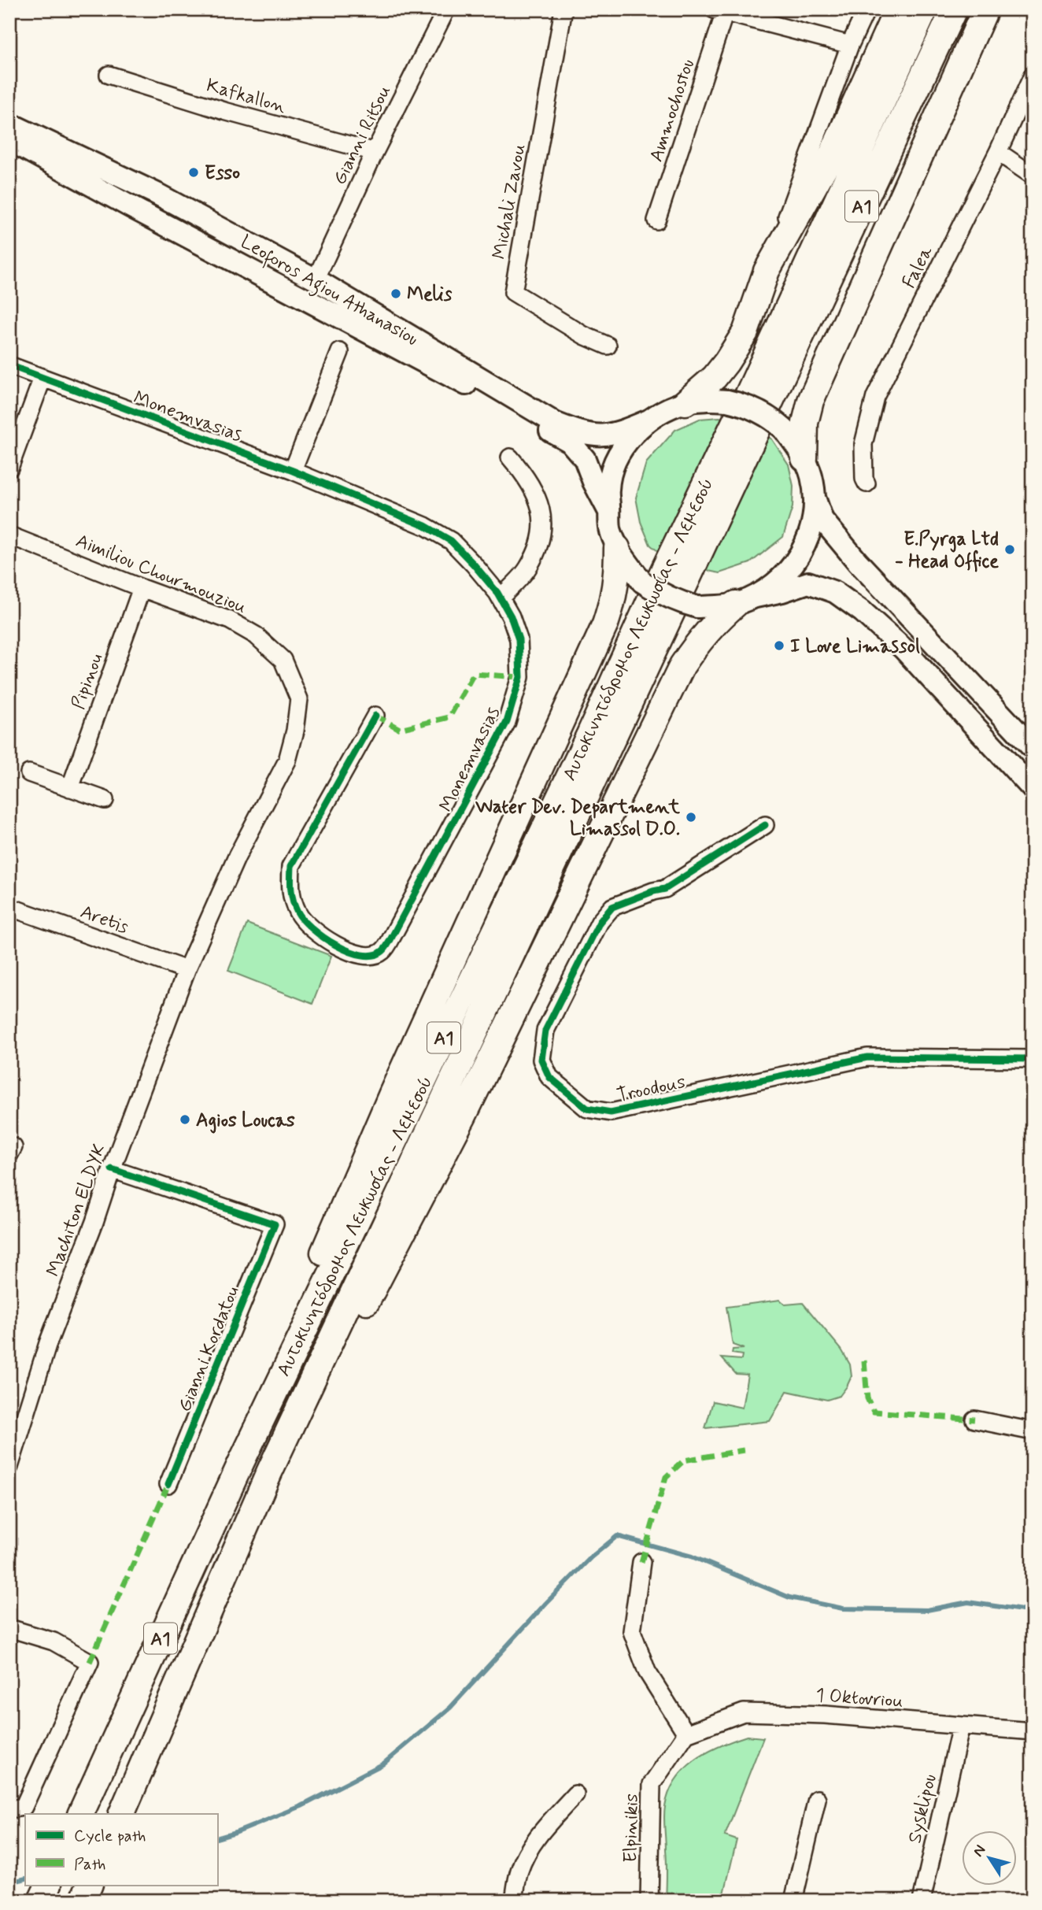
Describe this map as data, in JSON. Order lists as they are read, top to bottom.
{
  "streets": {
    "highway": ["A1", "Αυτοκινητόδρομος Λευκωσίας - Λεμεσού"],
    "main road": ["Leoforos Agiou Athanasiou"],
    "street": [
      "Kafkallon",
      "Ammochostou",
      "Gianni Ritsou",
      "Michali Zavou",
      "Falea",
      "Monemvasias",
      "Aimiliou Chourmouziou",
      "Pipinou",
      "Aretis",
      "Troodous",
      "Machiton ELDYK",
      "Gianni Kordatou",
      "1 Oktovriou",
      "Sysklipou",
      "Elpinikis"
    ]
  },
  "crossings": [
    ["Kafkallon", "Gianni Ritsou"],
    ["Gianni Ritsou", "Leoforos Agiou Athanasiou"],
    ["Aimiliou Chourmouziou", "Pipinou"],
    ["Aimiliou Chourmouziou", "Aretis"],
    ["Aimiliou Chourmouziou", "Machiton ELDYK"],
    ["Aretis", "Machiton ELDYK"],
    ["Machiton ELDYK", "Gianni Kordatou"],
    ["1 Oktovriou", "Sysklipou"],
    ["1 Oktovriou", "Elpinikis"]
  ],
  "places": [
    "Esso",
    "Melis",
    "E.Pyrga Ltd - Head Office",
    "I Love Limassol",
    "Water Dev. Department Limassol D.O.",
    "Agios Loucas"
  ],
  "legend": ["Cycle path", "Path"],
  "north": "top left"
}
